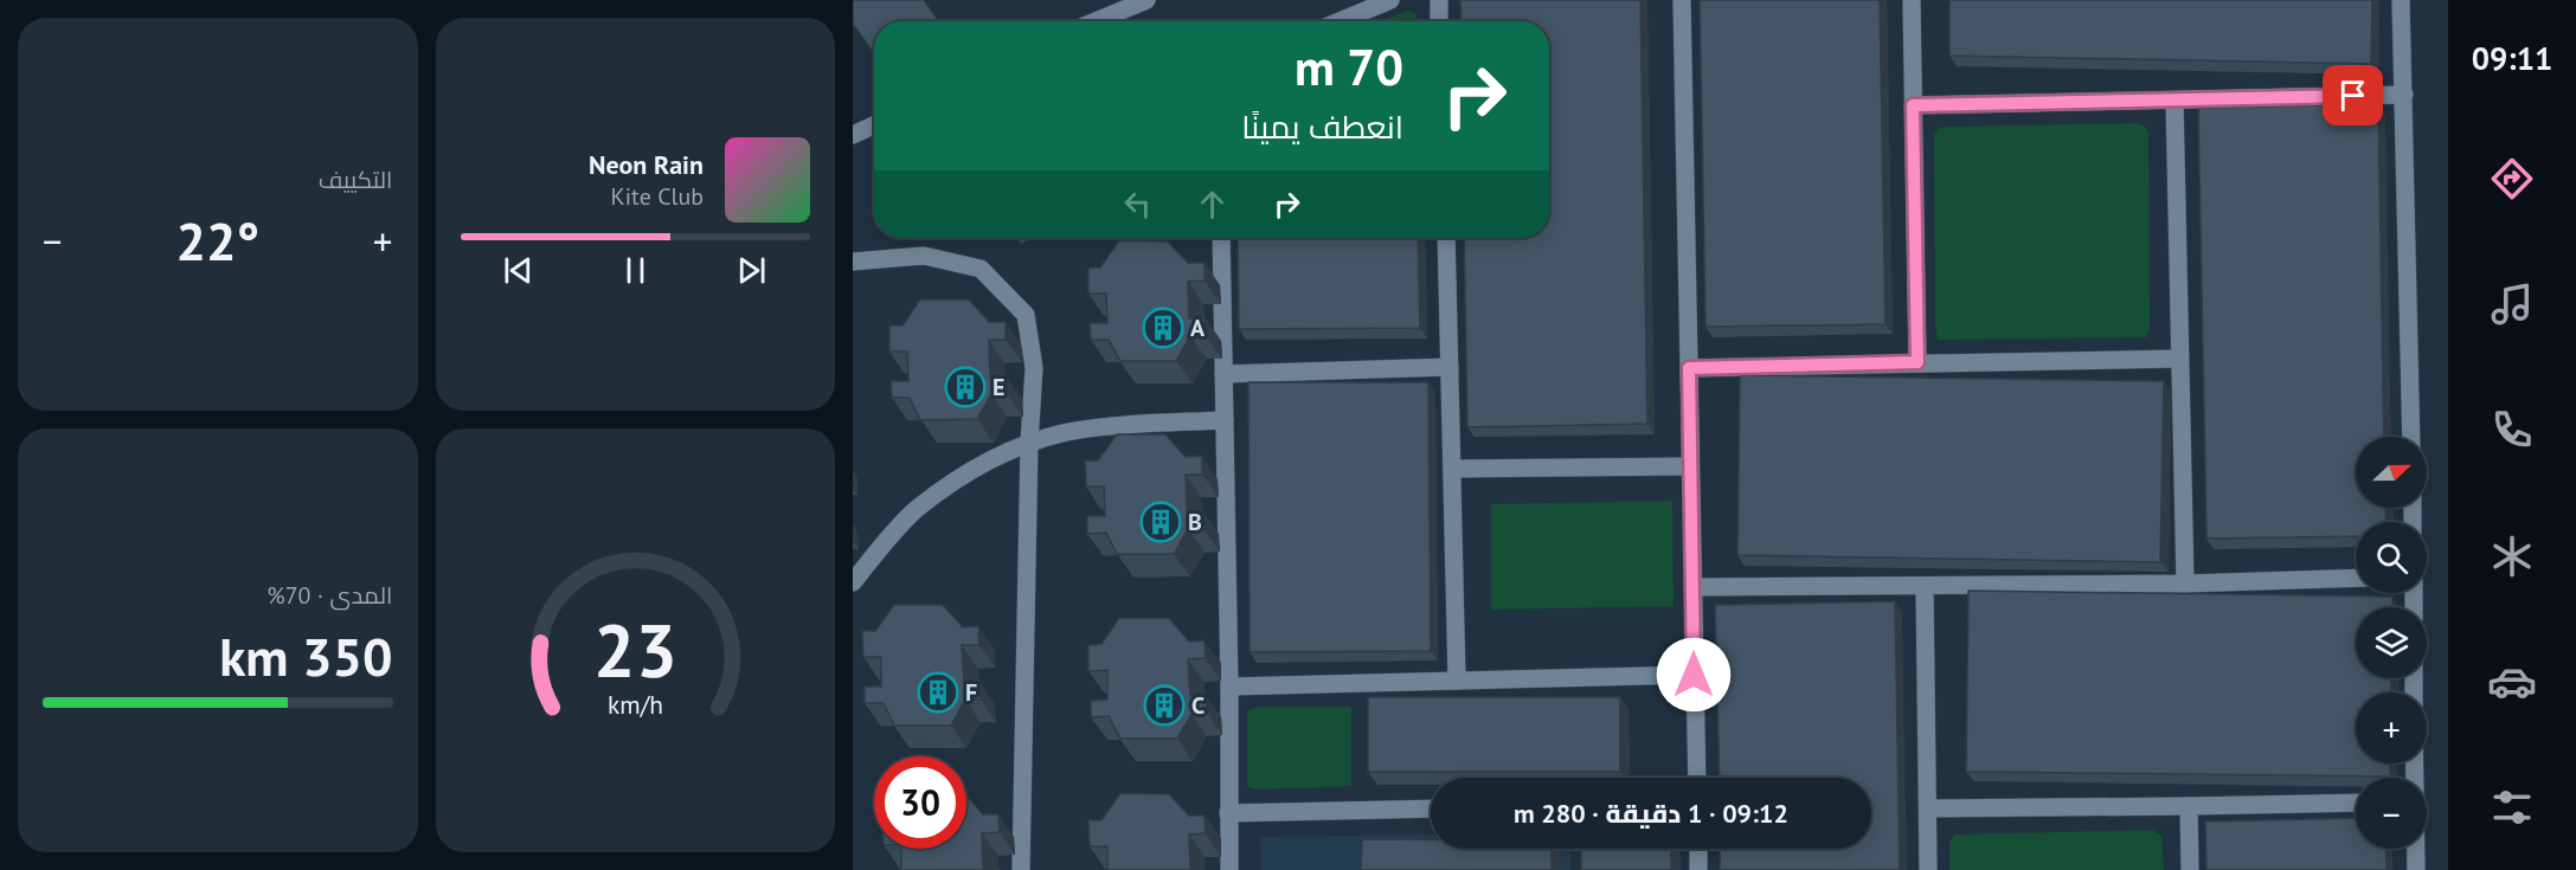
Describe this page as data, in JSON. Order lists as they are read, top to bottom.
{
  "places": {
    "building": [
      "A",
      "E",
      "B",
      "F",
      "C"
    ]
  },
  "north": "right",
  "page": {
    "tabs": "09:11",
    "tile": [
      "التكييف",
      ["المدى · 70%", "350 km"]
    ],
    "turn": ["70 m", "انعطف يمينًا"],
    "song": ["Neon Rain", "Kite Club"],
    "heat": ["−", "22°", "+"],
    "map_buttons": ["+", "−"],
    "limit": "30",
    "trip": "09:12 · 1 دقيقة · 280 m",
    "gauge": ["23", "km/h"]
  }
}
